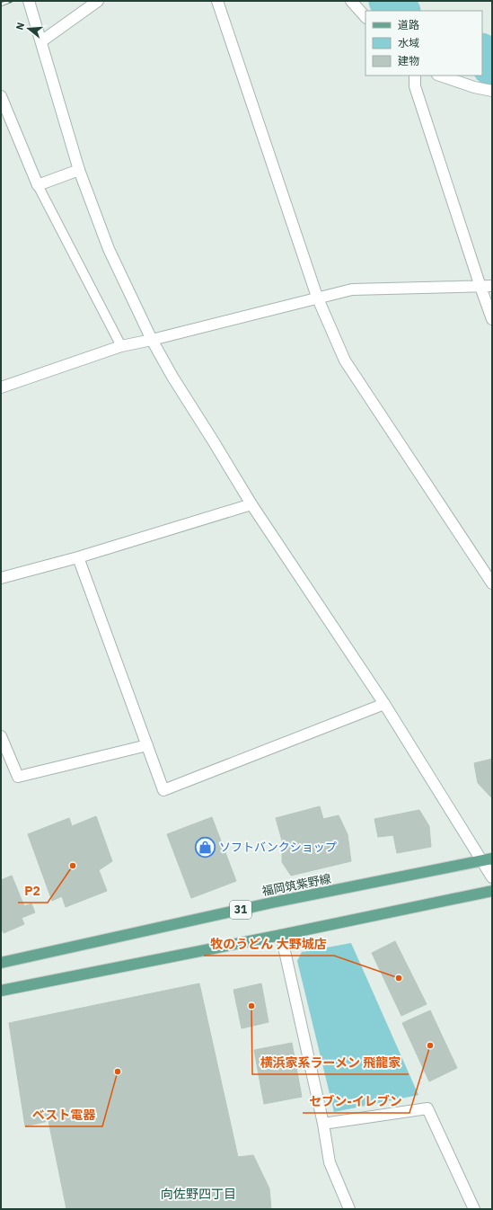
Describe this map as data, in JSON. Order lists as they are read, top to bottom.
{
  "streets": {
    "main road": ["福岡筑紫野線", "31"]
  },
  "districts": ["向佐野四丁目"],
  "places": {
    "shop": ["ソフトバンクショップ"],
    "other": [
      "P2",
      "牧のうどん 大野城店",
      "横浜家系ラーメン 飛龍家",
      "セブン-イレブン",
      "ベスト電器"
    ]
  },
  "legend": ["道路", "水域", "建物"],
  "north": "left"
}
